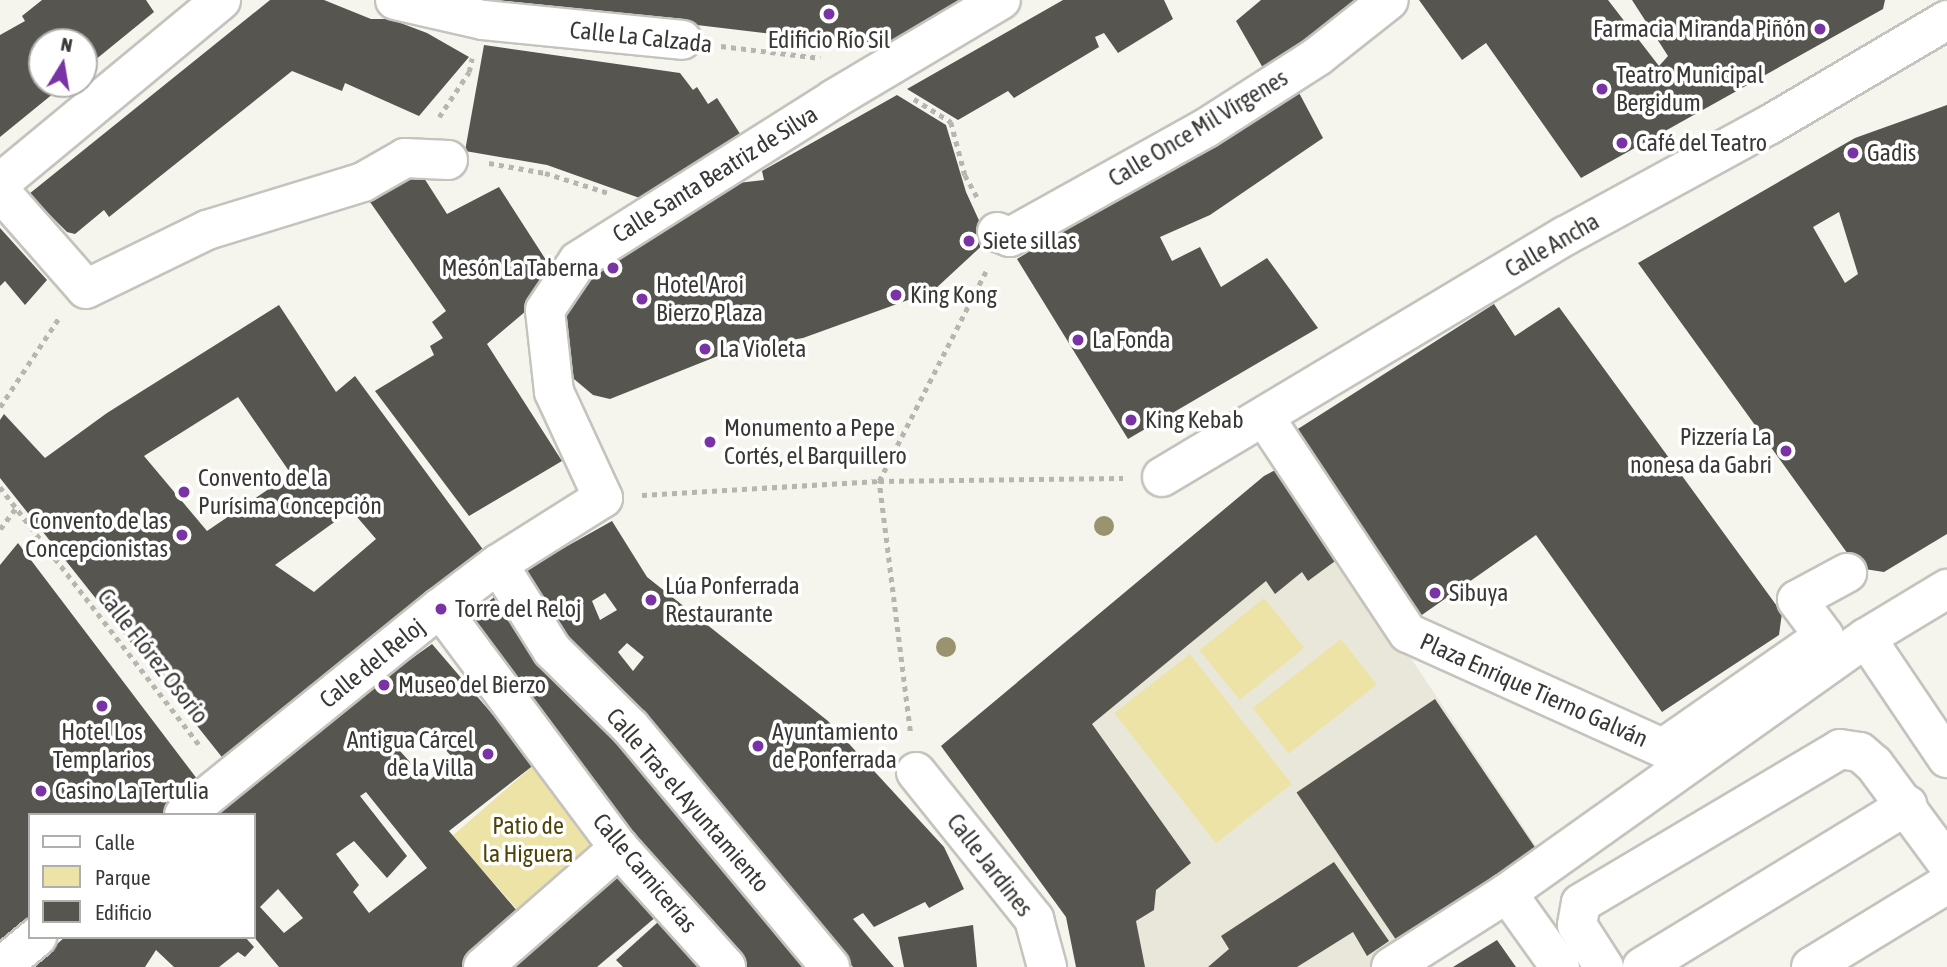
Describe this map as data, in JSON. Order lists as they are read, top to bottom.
{
  "streets": {
    "street": [
      "Calle La Calzada",
      "Calle Once Mil Vírgenes",
      "Calle Santa Beatriz de Silva",
      "Calle Ancha",
      "Calle del Reloj",
      "Plaza Enrique Tierno Galván",
      "Calle Tras el Ayuntamiento",
      "Calle Jardines",
      "Calle Carnicerías"
    ],
    "path": ["Calle Flórez Osorio"]
  },
  "crossings": [
    ["Calle La Calzada", "Calle Santa Beatriz de Silva"],
    ["Calle Santa Beatriz de Silva", "Calle del Reloj"],
    ["Calle Ancha", "Plaza Enrique Tierno Galván"],
    ["Calle Flórez Osorio", "Calle del Reloj"],
    ["Calle del Reloj", "Calle Tras el Ayuntamiento"],
    ["Calle del Reloj", "Calle Carnicerías"]
  ],
  "parks": ["Patio de la Higuera"],
  "places": [
    "Edificio Río Sil",
    "Farmacia Miranda Piñón",
    "Teatro Municipal Bergidum",
    "Café del Teatro",
    "Gadis",
    "Siete sillas",
    "Mesón La Taberna",
    "King Kong",
    "Hotel Aroi Bierzo Plaza",
    "La Fonda",
    "La Violeta",
    "King Kebab",
    "Monumento a Pepe Cortés, el Barquillero",
    "Pizzería La nonesa da Gabri",
    "Convento de la Purísima Concepción",
    "Convento de las Concepcionistas",
    "Sibuya",
    "Lúa Ponferrada Restaurante",
    "Torre del Reloj",
    "Museo del Bierzo",
    "Hotel Los Templarios",
    "Ayuntamiento de Ponferrada",
    "Antigua Cárcel de la Villa",
    "Casino La Tertulia"
  ],
  "legend": ["Calle", "Parque", "Edificio"],
  "north": "top"
}
